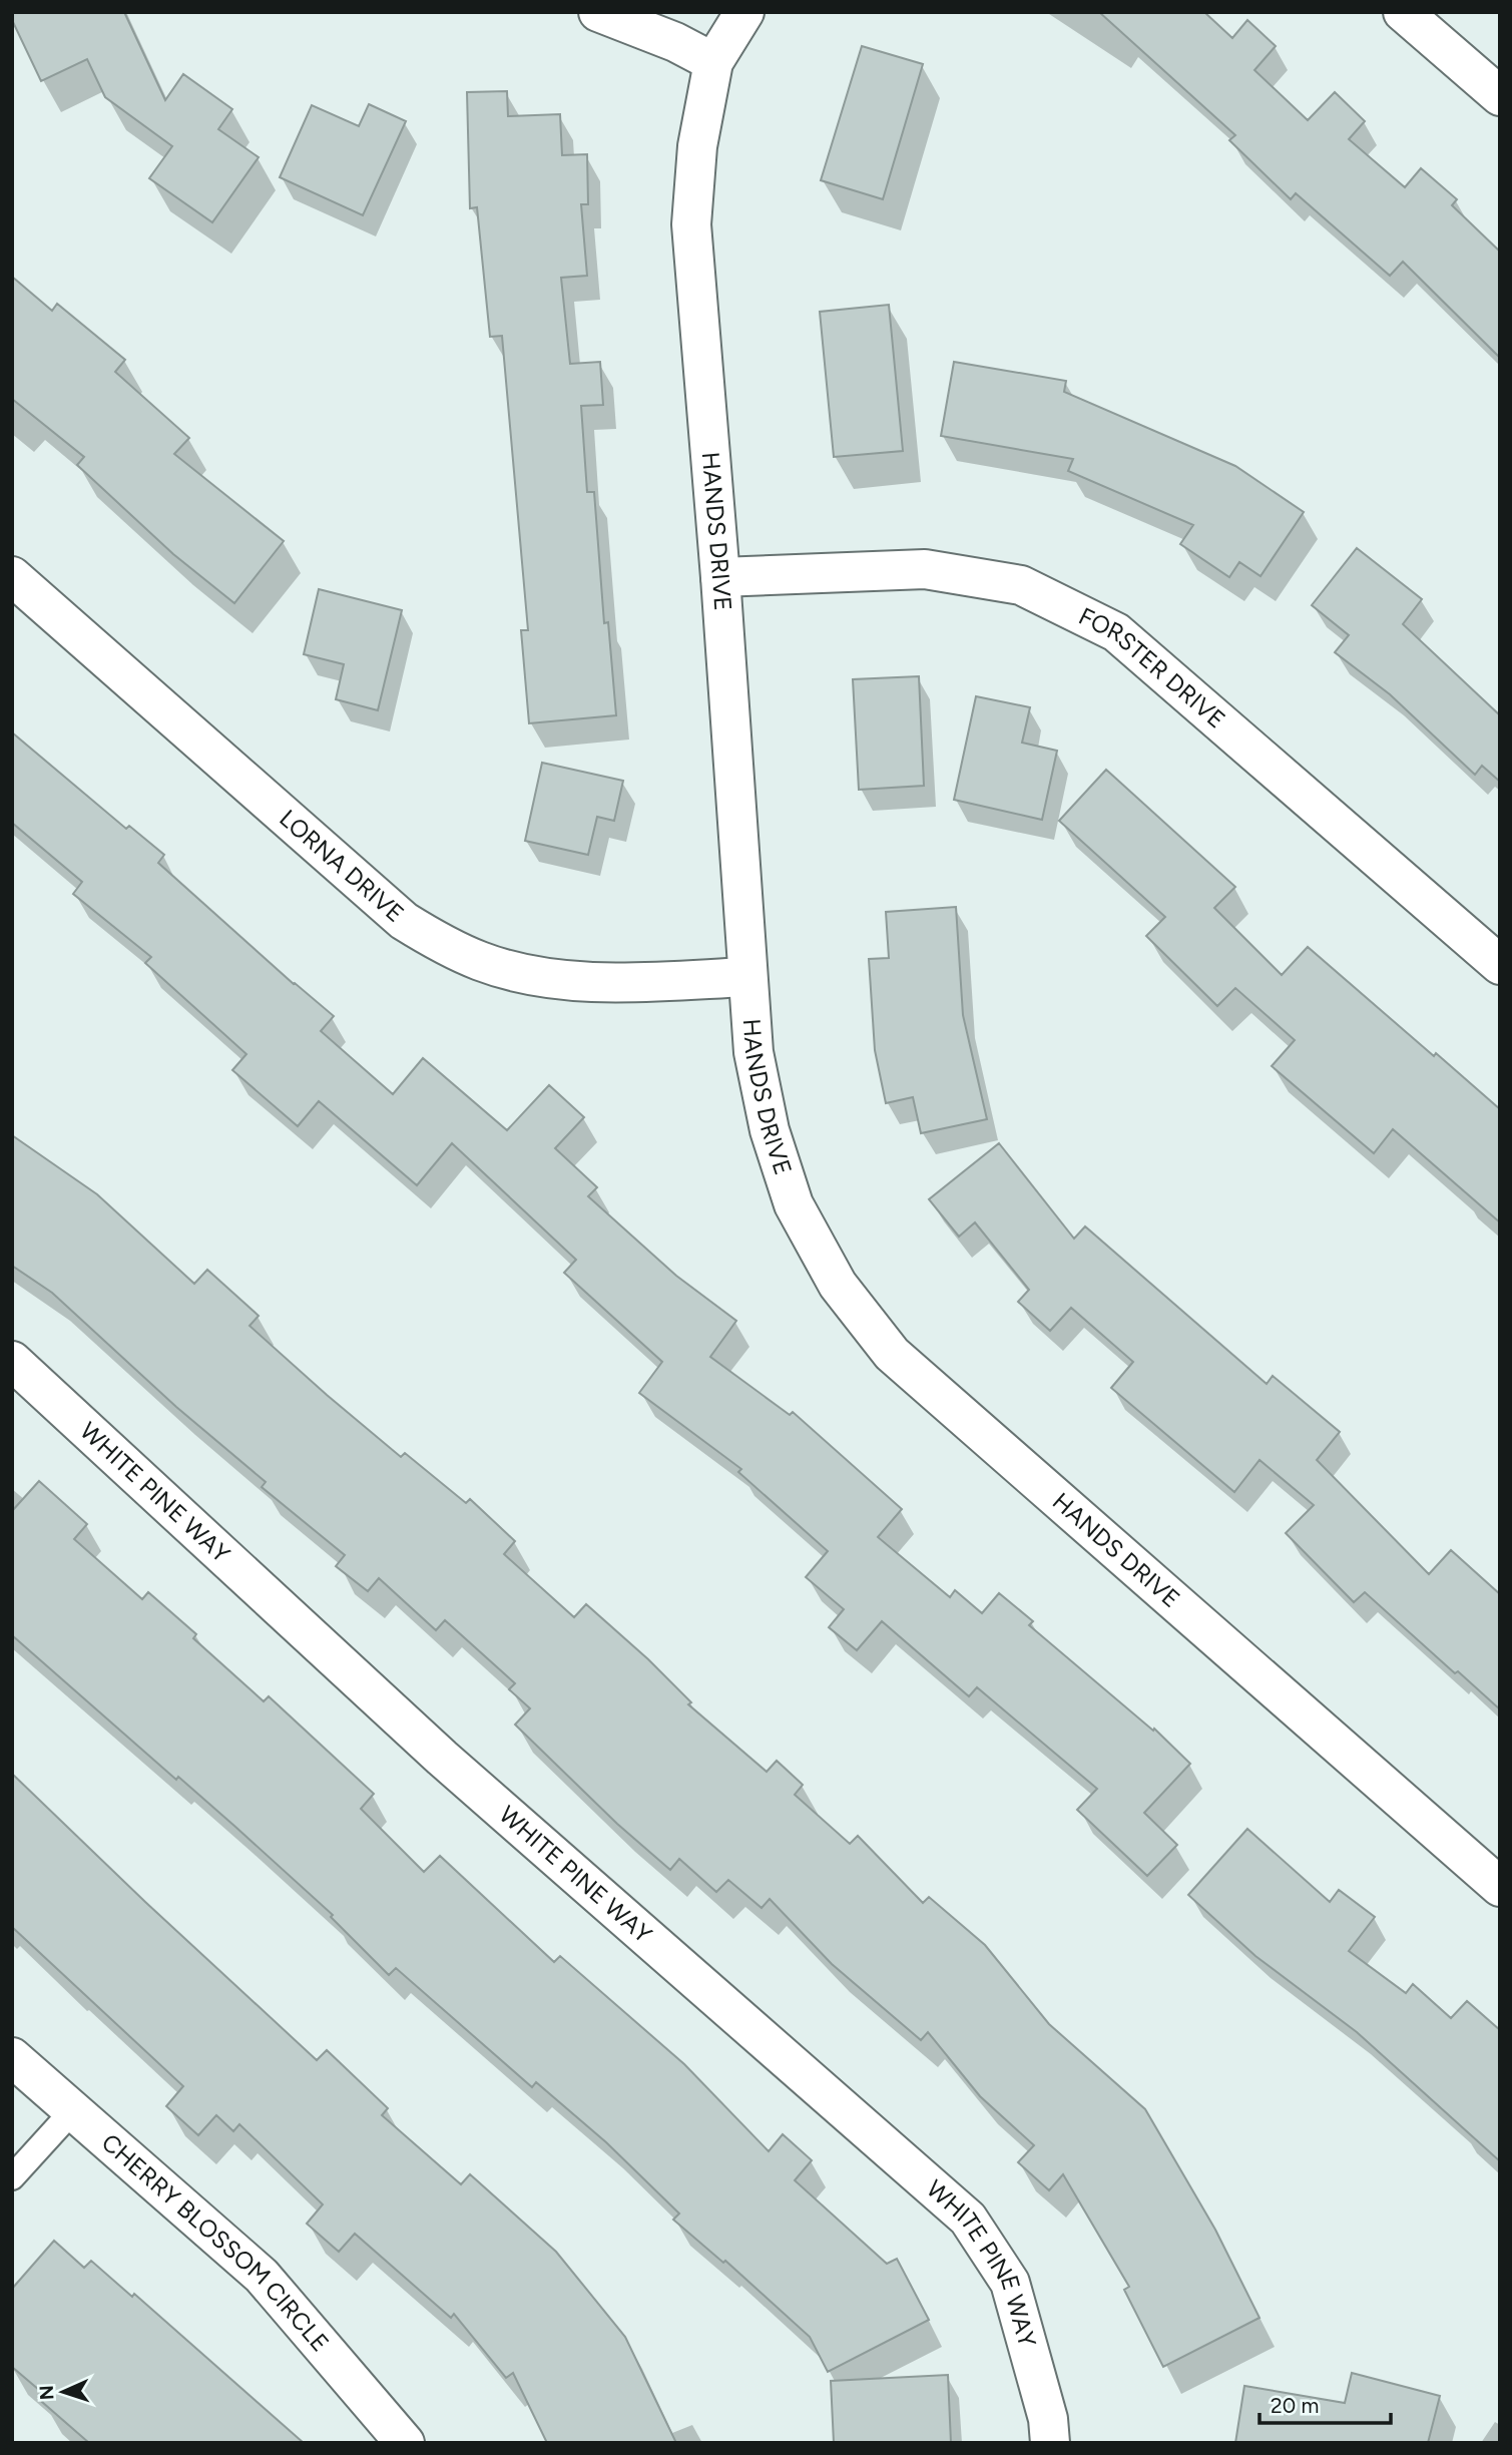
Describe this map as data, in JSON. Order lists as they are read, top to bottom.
{
  "streets": {
    "street": [
      "HANDS DRIVE",
      "FORSTER DRIVE",
      "LORNA DRIVE",
      "WHITE PINE WAY",
      "CHERRY BLOSSOM CIRCLE"
    ]
  },
  "crossings": [
    ["HANDS DRIVE", "FORSTER DRIVE"],
    ["HANDS DRIVE", "LORNA DRIVE"]
  ],
  "scale_bar": "20 m",
  "north": "left"
}
